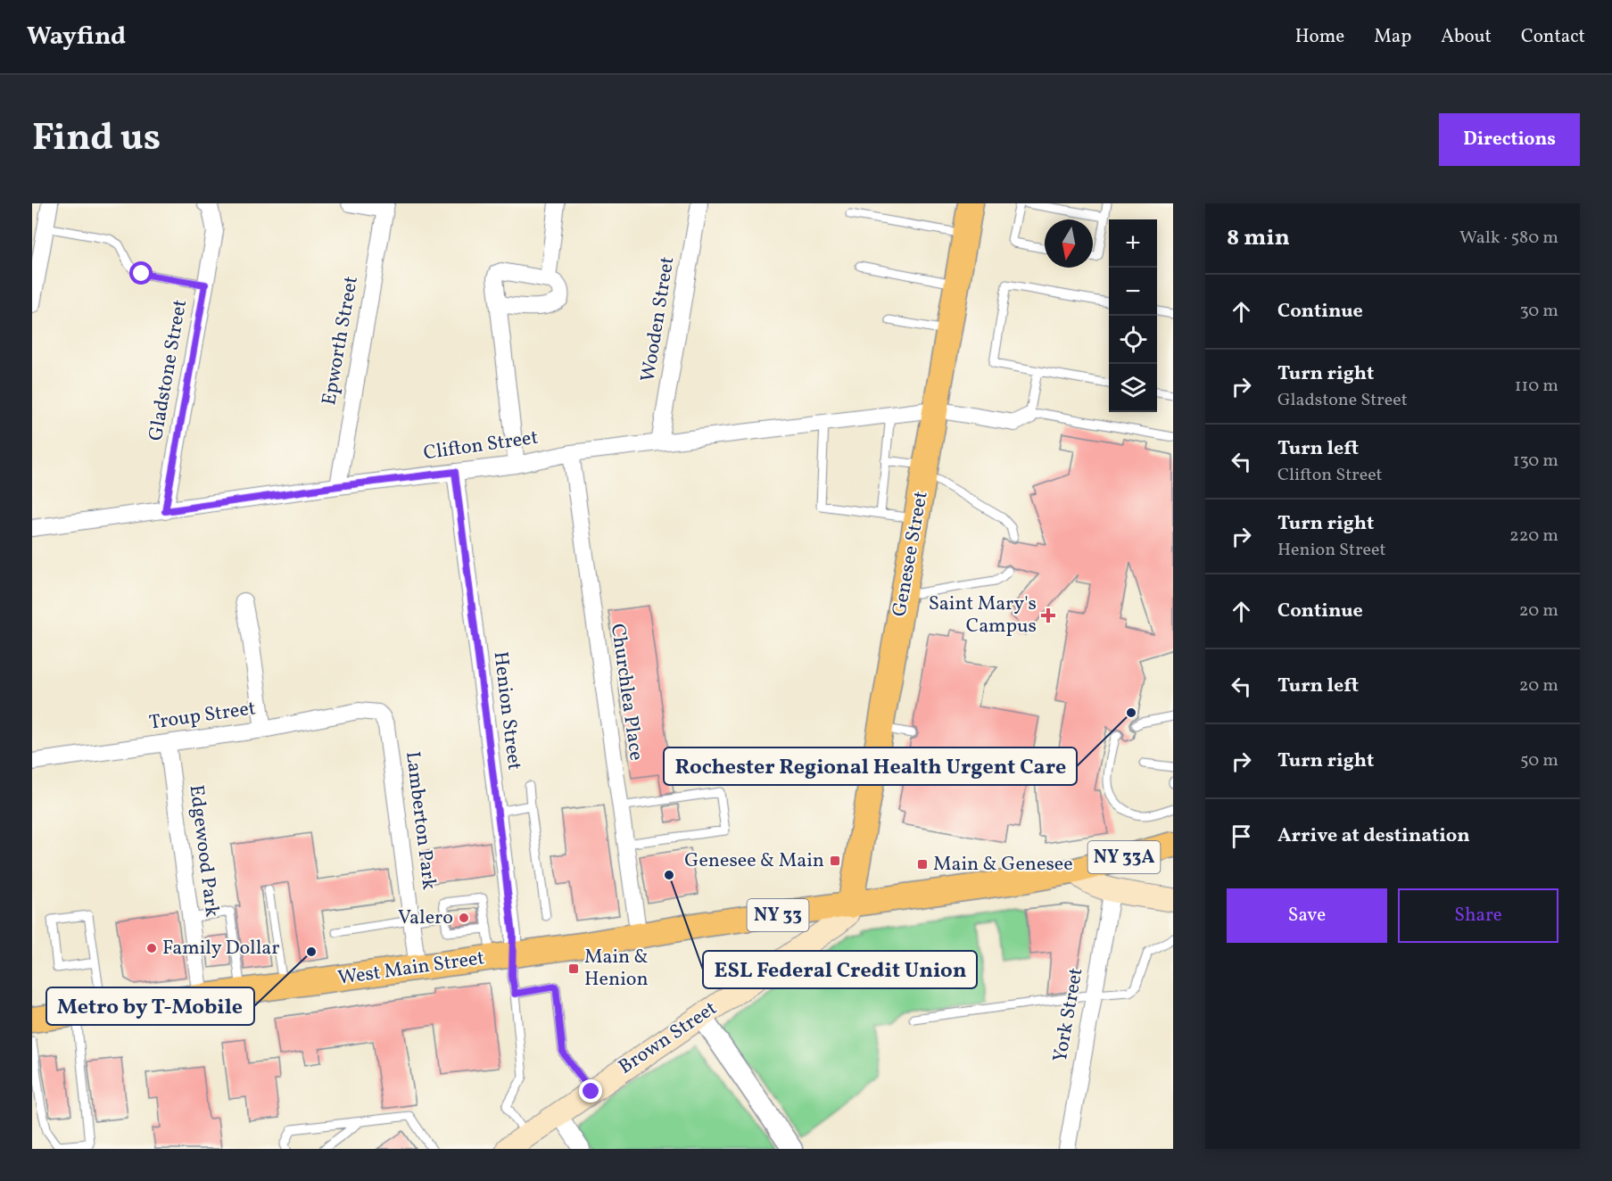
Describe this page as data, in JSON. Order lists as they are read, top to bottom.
{
  "streets": {
    "main road": [
      "Genesee Street",
      "NY 33A",
      "NY 33",
      "West Main Street",
      "Brown Street"
    ],
    "street": [
      "Wooden Street",
      "Epworth Street",
      "Gladstone Street",
      "Clifton Street",
      "Churchlea Place",
      "Henion Street",
      "Troup Street",
      "Lamberton Park",
      "Edgewood Park",
      "York Street"
    ]
  },
  "crossings": [
    ["Wooden Street", "Clifton Street"],
    ["Epworth Street", "Clifton Street"],
    ["Gladstone Street", "Clifton Street"],
    ["Clifton Street", "Genesee Street"],
    ["Clifton Street", "Churchlea Place"],
    ["Clifton Street", "Henion Street"],
    ["Genesee Street", "West Main Street"],
    ["Genesee Street", "Brown Street"],
    ["Churchlea Place", "West Main Street"],
    ["Henion Street", "West Main Street"],
    ["Troup Street", "Lamberton Park"],
    ["Troup Street", "Edgewood Park"],
    ["Lamberton Park", "West Main Street"],
    ["Edgewood Park", "West Main Street"],
    ["NY 33A", "West Main Street"],
    ["West Main Street", "Brown Street"]
  ],
  "places": {
    "health": ["Saint Mary's Campus"],
    "other": [
      "Rochester Regional Health Urgent Care",
      "ESL Federal Credit Union",
      "Valero",
      "Family Dollar",
      "Metro by T-Mobile"
    ],
    "transit": ["Genesee & Main", "Main & Genesee", "Main & Henion"]
  },
  "north": "bottom",
  "page": {
    "header": "Wayfind",
    "nav": [
      "Home",
      "Map",
      "About",
      "Contact"
    ],
    "title": "Find us",
    "buttons": [
      "Directions",
      ["Save", "Share"]
    ],
    "heading": ["8 min", "Walk · 580 m"],
    "map_buttons": ["+", "−"],
    "list": [
      ["Continue", "30 m"],
      ["Turn right", "Gladstone Street", "110 m"],
      ["Turn left", "Clifton Street", "130 m"],
      ["Turn right", "Henion Street", "220 m"],
      ["Continue", "20 m"],
      ["Turn left", "20 m"],
      ["Turn right", "50 m"],
      "Arrive at destination"
    ]
  }
}
